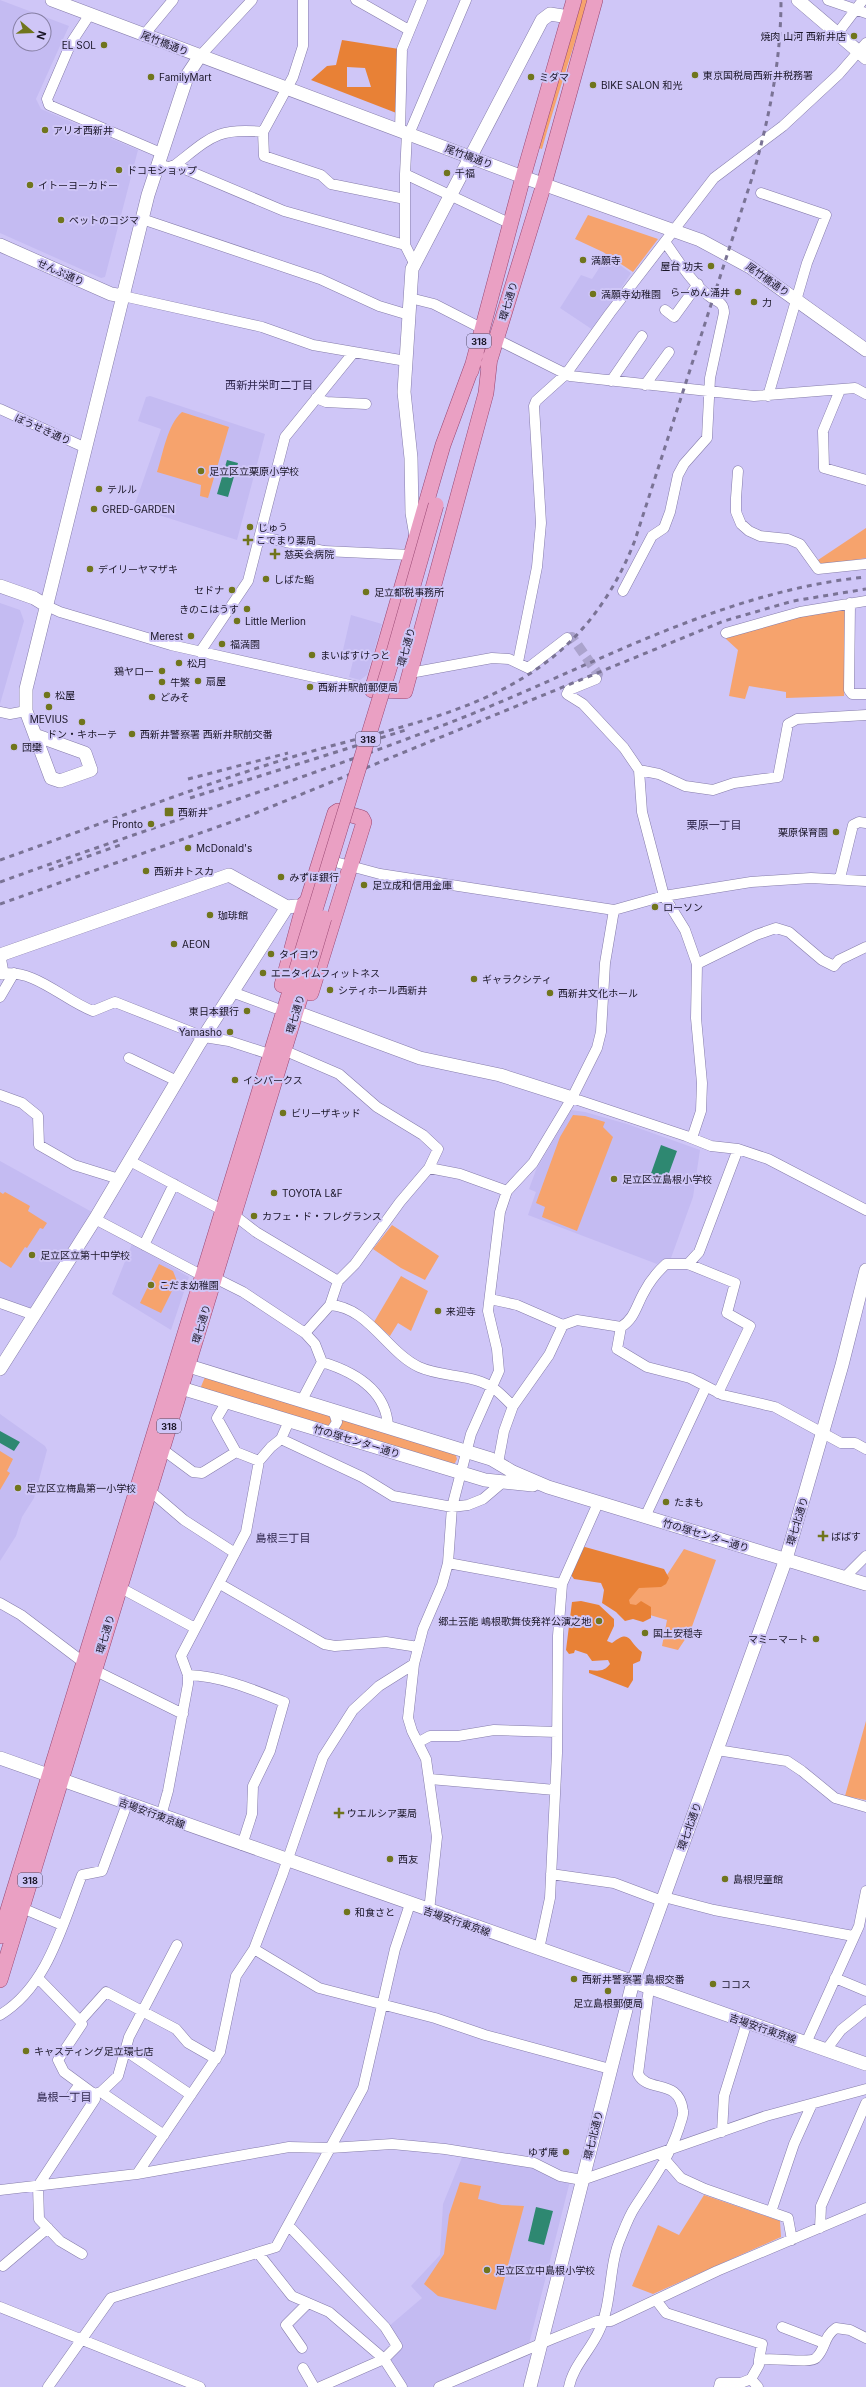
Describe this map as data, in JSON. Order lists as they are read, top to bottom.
{
  "streets": {
    "main road": ["環七通り", "318"],
    "street": [
      "尾竹橋通り",
      "せんぷ通り",
      "ぼうせき通り",
      "竹の塚センター通り",
      "環七北通り",
      "吉場安行東京線"
    ]
  },
  "crossings": [
    ["尾竹橋通り", "環七通り"],
    ["環七通り", "竹の塚センター通り"],
    ["環七通り", "吉場安行東京線"],
    ["竹の塚センター通り", "環七北通り"],
    ["環七北通り", "吉場安行東京線"]
  ],
  "districts": [
    "西新井栄町二丁目",
    "栗原一丁目",
    "島根三丁目",
    "島根一丁目"
  ],
  "places": {
    "other": [
      "焼肉 山河 西新井店",
      "EL SOL",
      "東京国税局西新井税務署",
      "FamilyMart",
      "ミダマ",
      "BIKE SALON 和光",
      "アリオ西新井",
      "ドコモショップ",
      "千福",
      "イトーヨーカドー",
      "ペットのコジマ",
      "満願寺",
      "屋台 功夫",
      "らーめん涌井",
      "満願寺幼稚園",
      "力",
      "足立区立栗原小学校",
      "テルル",
      "GRED-GARDEN",
      "じゅう",
      "デイリーヤマザキ",
      "しばた鮨",
      "セドナ",
      "足立都税事務所",
      "きのこはうす",
      "Little Merlion",
      "Merest",
      "福満園",
      "まいばすけっと",
      "松月",
      "鶏ヤロー",
      "扇屋",
      "牛繁",
      "西新井駅前郵便局",
      "松屋",
      "どみそ",
      "MEVIUS",
      "ドン・キホーテ",
      "西新井警察署 西新井駅前交番",
      "団欒",
      "Pronto",
      "栗原保育園",
      "McDonald's",
      "西新井トスカ",
      "みずほ銀行",
      "足立成和信用金庫",
      "ローソン",
      "珈琲館",
      "AEON",
      "タイヨウ",
      "エニタイムフィットネス",
      "ギャラクシティ",
      "シティホール西新井",
      "西新井文化ホール",
      "東日本銀行",
      "Yamasho",
      "インパークス",
      "ビリーザキッド",
      "足立区立島根小学校",
      "TOYOTA L&F",
      "カフェ・ド・フレグランス",
      "足立区立第十中学校",
      "こだま幼稚園",
      "来迎寺",
      "足立区立梅島第一小学校",
      "たまも",
      "郷土芸能 嶋根歌舞伎発祥公演之地",
      "国土安穏寺",
      "マミーマート",
      "西友",
      "島根児童館",
      "和食さと",
      "西新井警察署 島根交番",
      "ココス",
      "足立島根郵便局",
      "キャスティング足立環七店",
      "ゆず庵",
      "足立区立中島根小学校"
    ],
    "health": [
      "こでまり薬局",
      "慈英会病院",
      "ぱぱす",
      "ウエルシア薬局"
    ],
    "transit": ["西新井"]
  },
  "north": "right"
}
